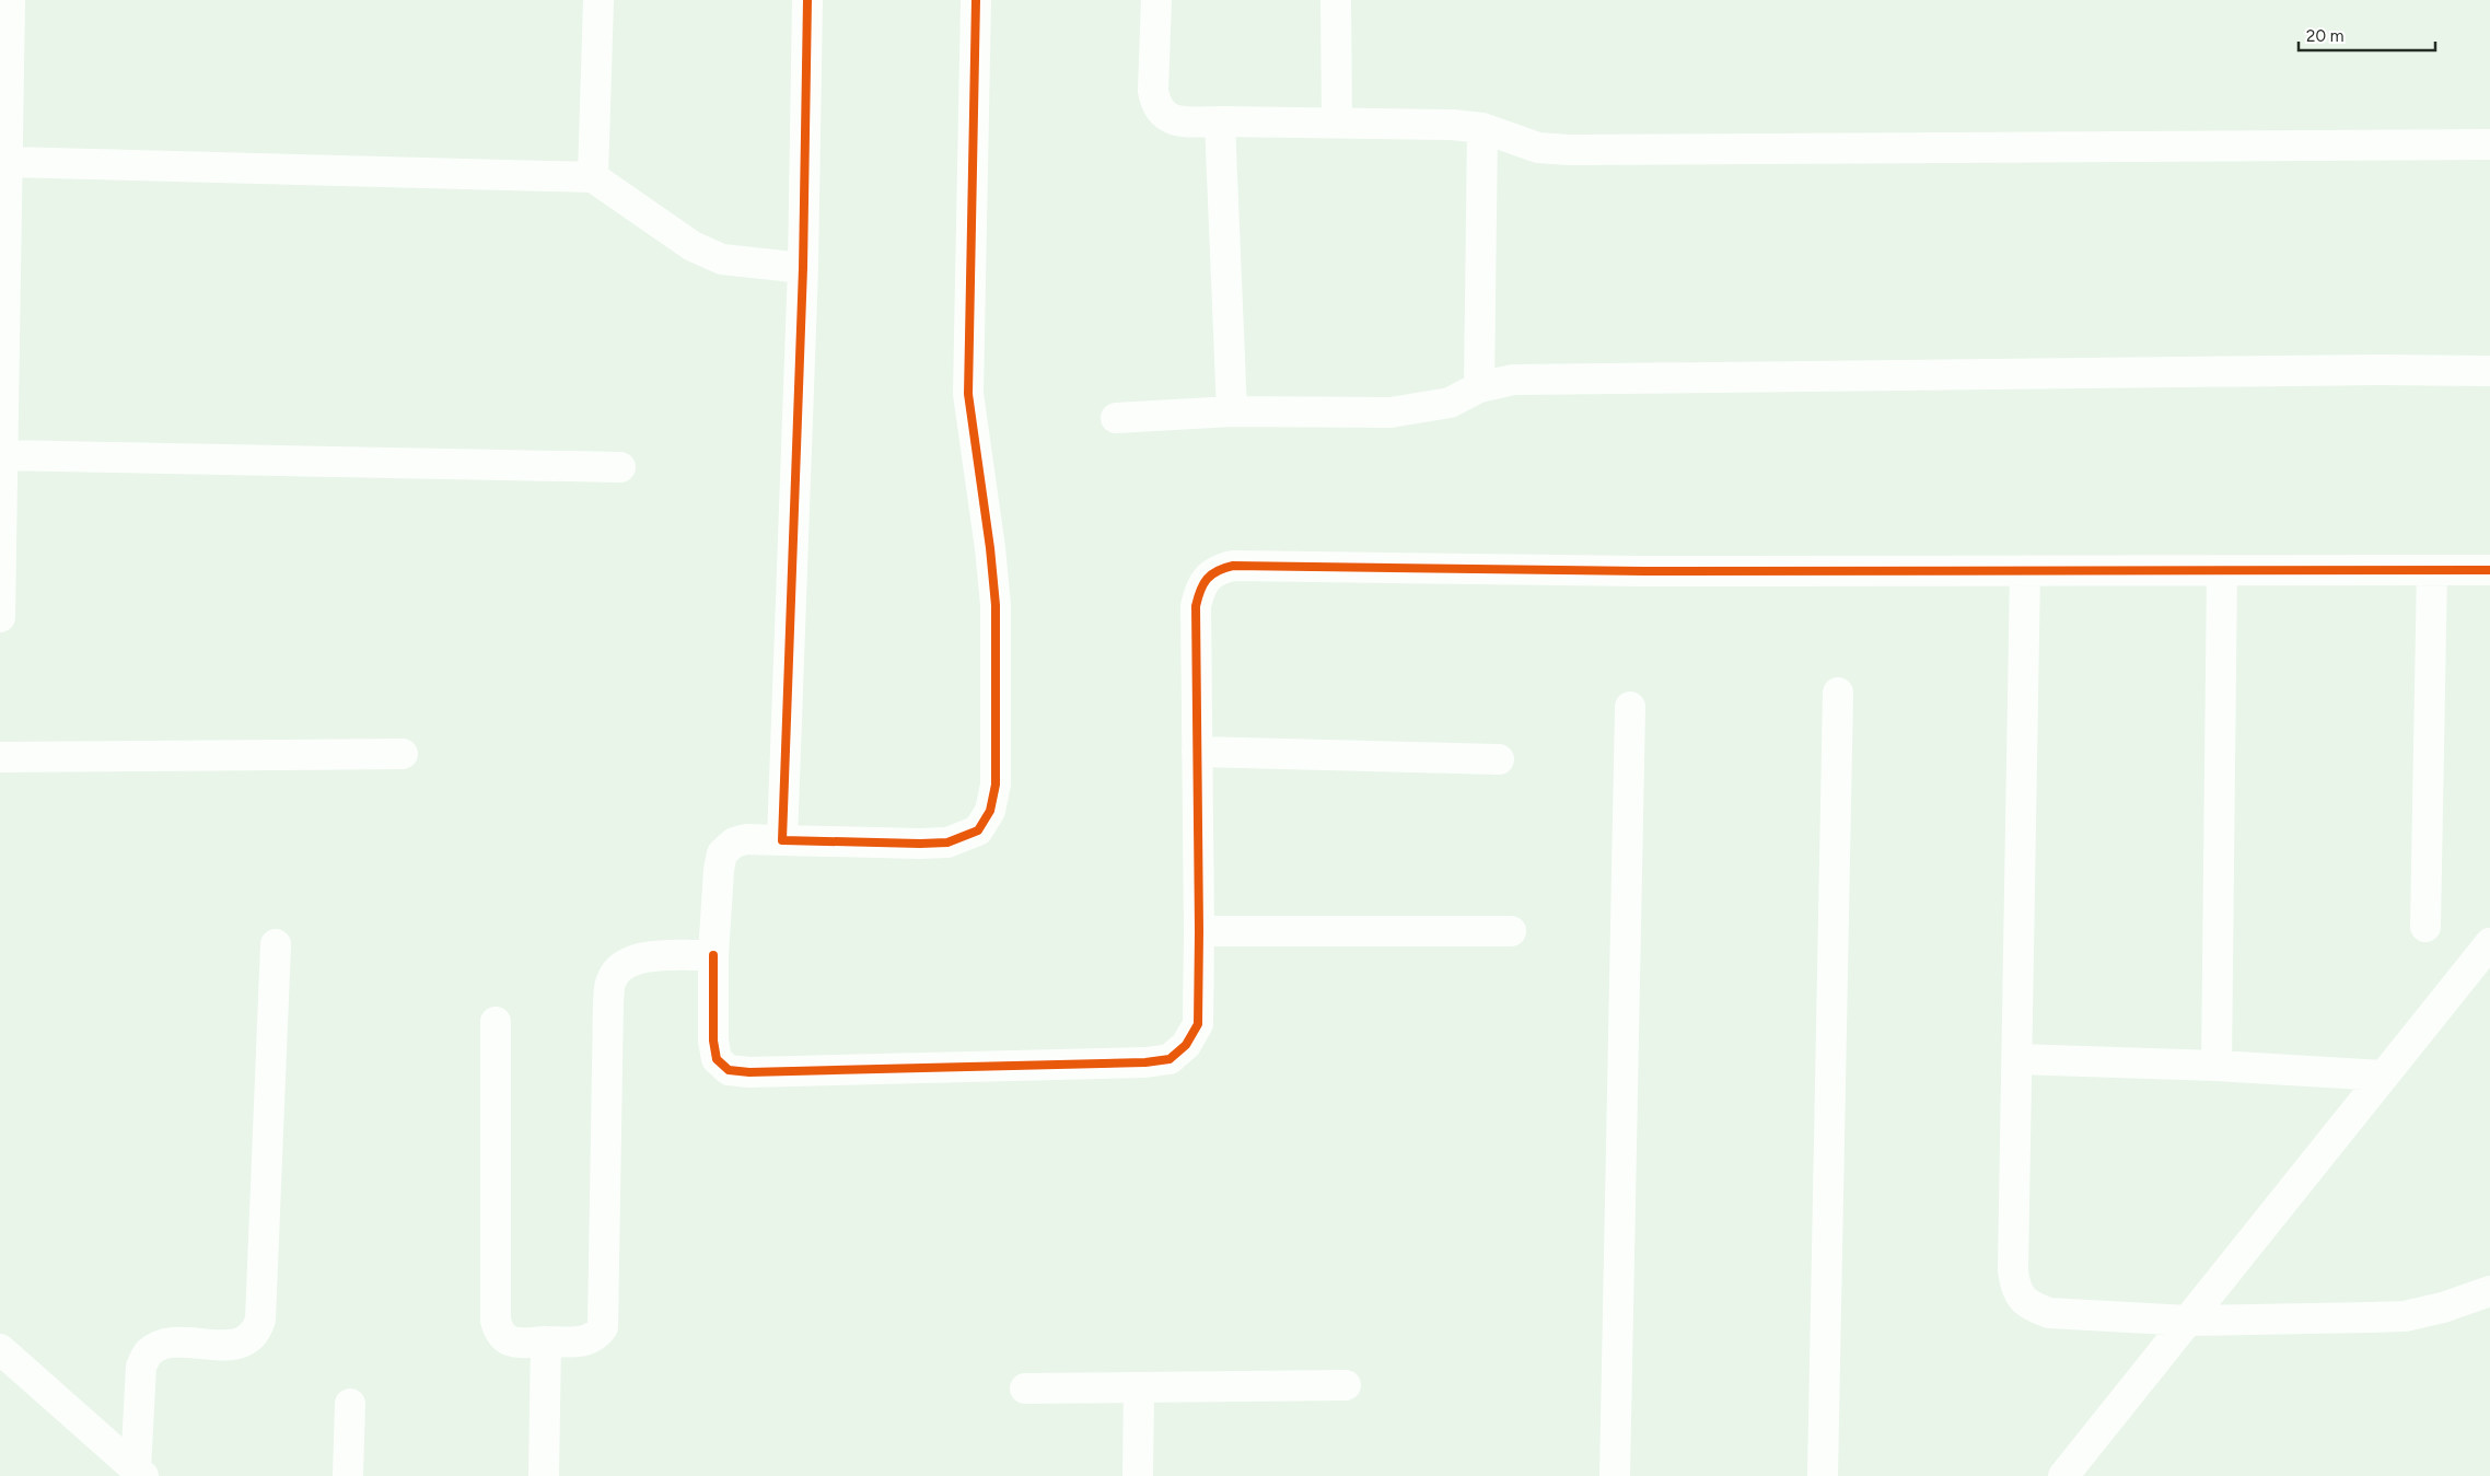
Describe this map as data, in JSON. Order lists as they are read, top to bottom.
{
  "scale_bar": "20 m"
}
